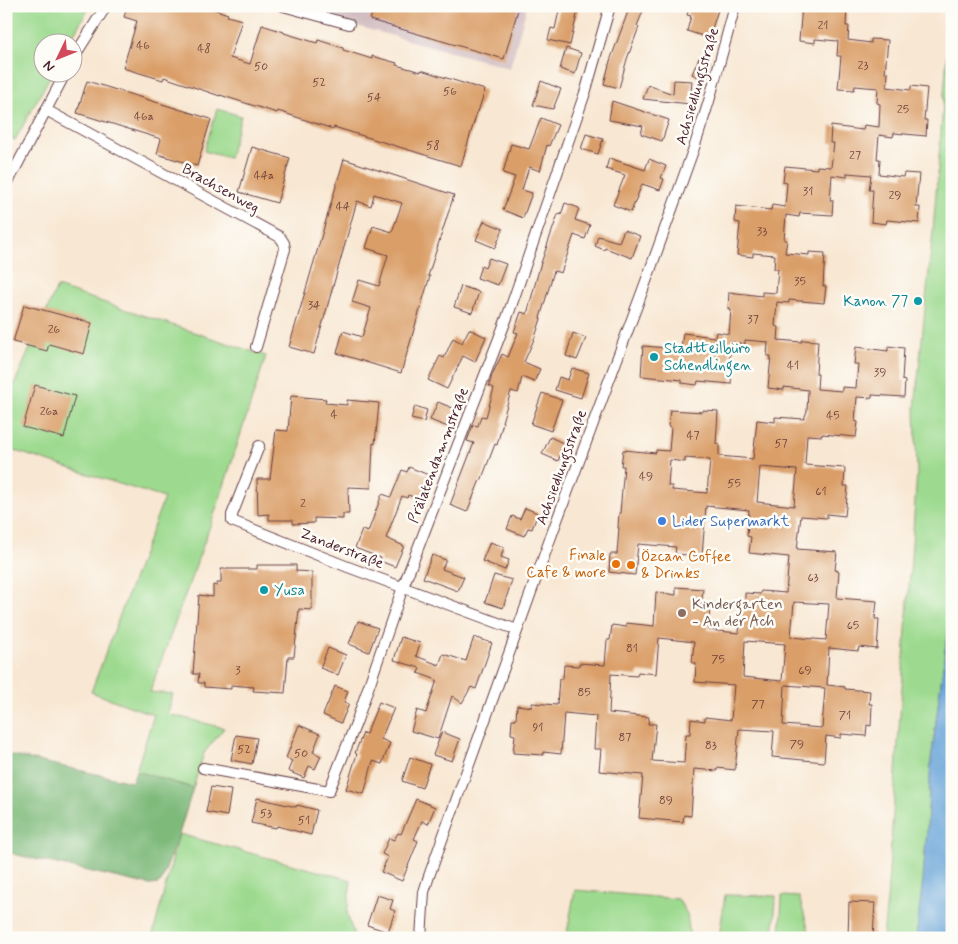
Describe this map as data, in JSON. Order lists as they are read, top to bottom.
{
  "streets": {
    "street": [
      "Achsiedlungsstraße",
      "Brachsenweg",
      "Prälatendammstraße",
      "Zanderstraße"
    ]
  },
  "crossings": [
    ["Achsiedlungsstraße", "Zanderstraße"],
    ["Prälatendammstraße", "Zanderstraße"]
  ],
  "places": [
    "Kanon 77",
    "Stadtteilbüro Schendlingen",
    "Lider Supermarkt",
    "Finale Cafe & more",
    "Özcan Coffee & Drinks",
    "Yusa",
    "Kindergarten - An der Ach"
  ],
  "house_numbers": [
    "21",
    "46",
    "48",
    "23",
    "50",
    "52",
    "56",
    "54",
    "25",
    "46a",
    "58",
    "27",
    "44a",
    "31",
    "29",
    "44",
    "33",
    "35",
    "34",
    "37",
    "26",
    "41",
    "39",
    "26a",
    "4",
    "45",
    "47",
    "57",
    "49",
    "55",
    "61",
    "2",
    "63",
    "65",
    "81",
    "75",
    "3",
    "69",
    "85",
    "77",
    "71",
    "91",
    "87",
    "79",
    "83",
    "52",
    "50",
    "89",
    "53",
    "51"
  ],
  "north": "bottom left"
}
